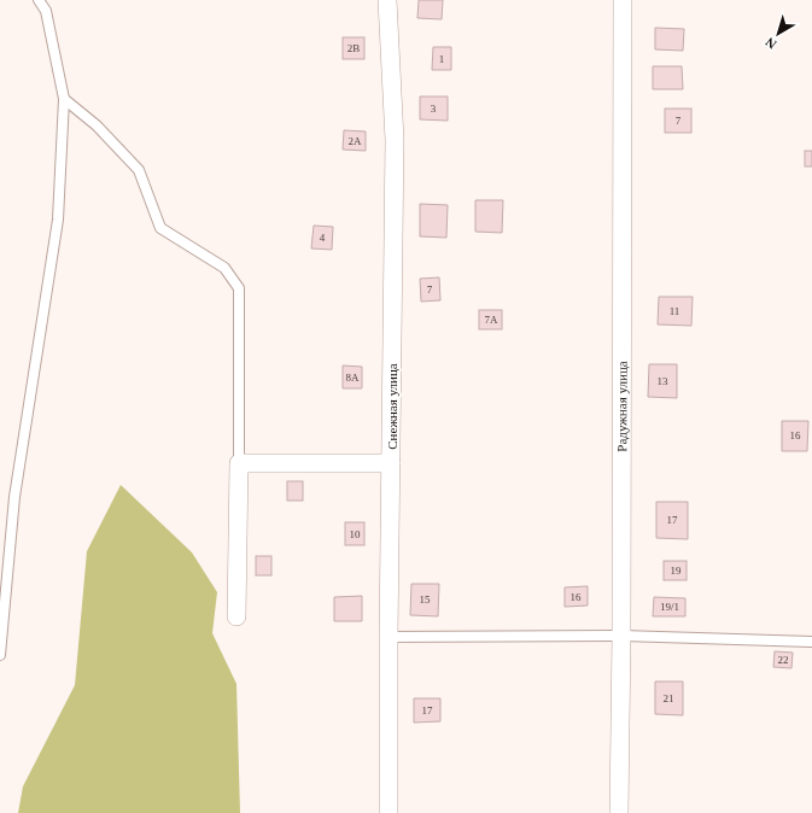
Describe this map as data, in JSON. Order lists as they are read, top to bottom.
{
  "streets": {
    "street": ["Снежная улица", "Радужная улица"]
  },
  "house_numbers": [
    "2В",
    "1",
    "3",
    "7",
    "2А",
    "4",
    "7",
    "11",
    "7А",
    "8А",
    "13",
    "16",
    "17",
    "10",
    "19",
    "16",
    "15",
    "19/1",
    "22",
    "21",
    "17"
  ],
  "north": "bottom left"
}
